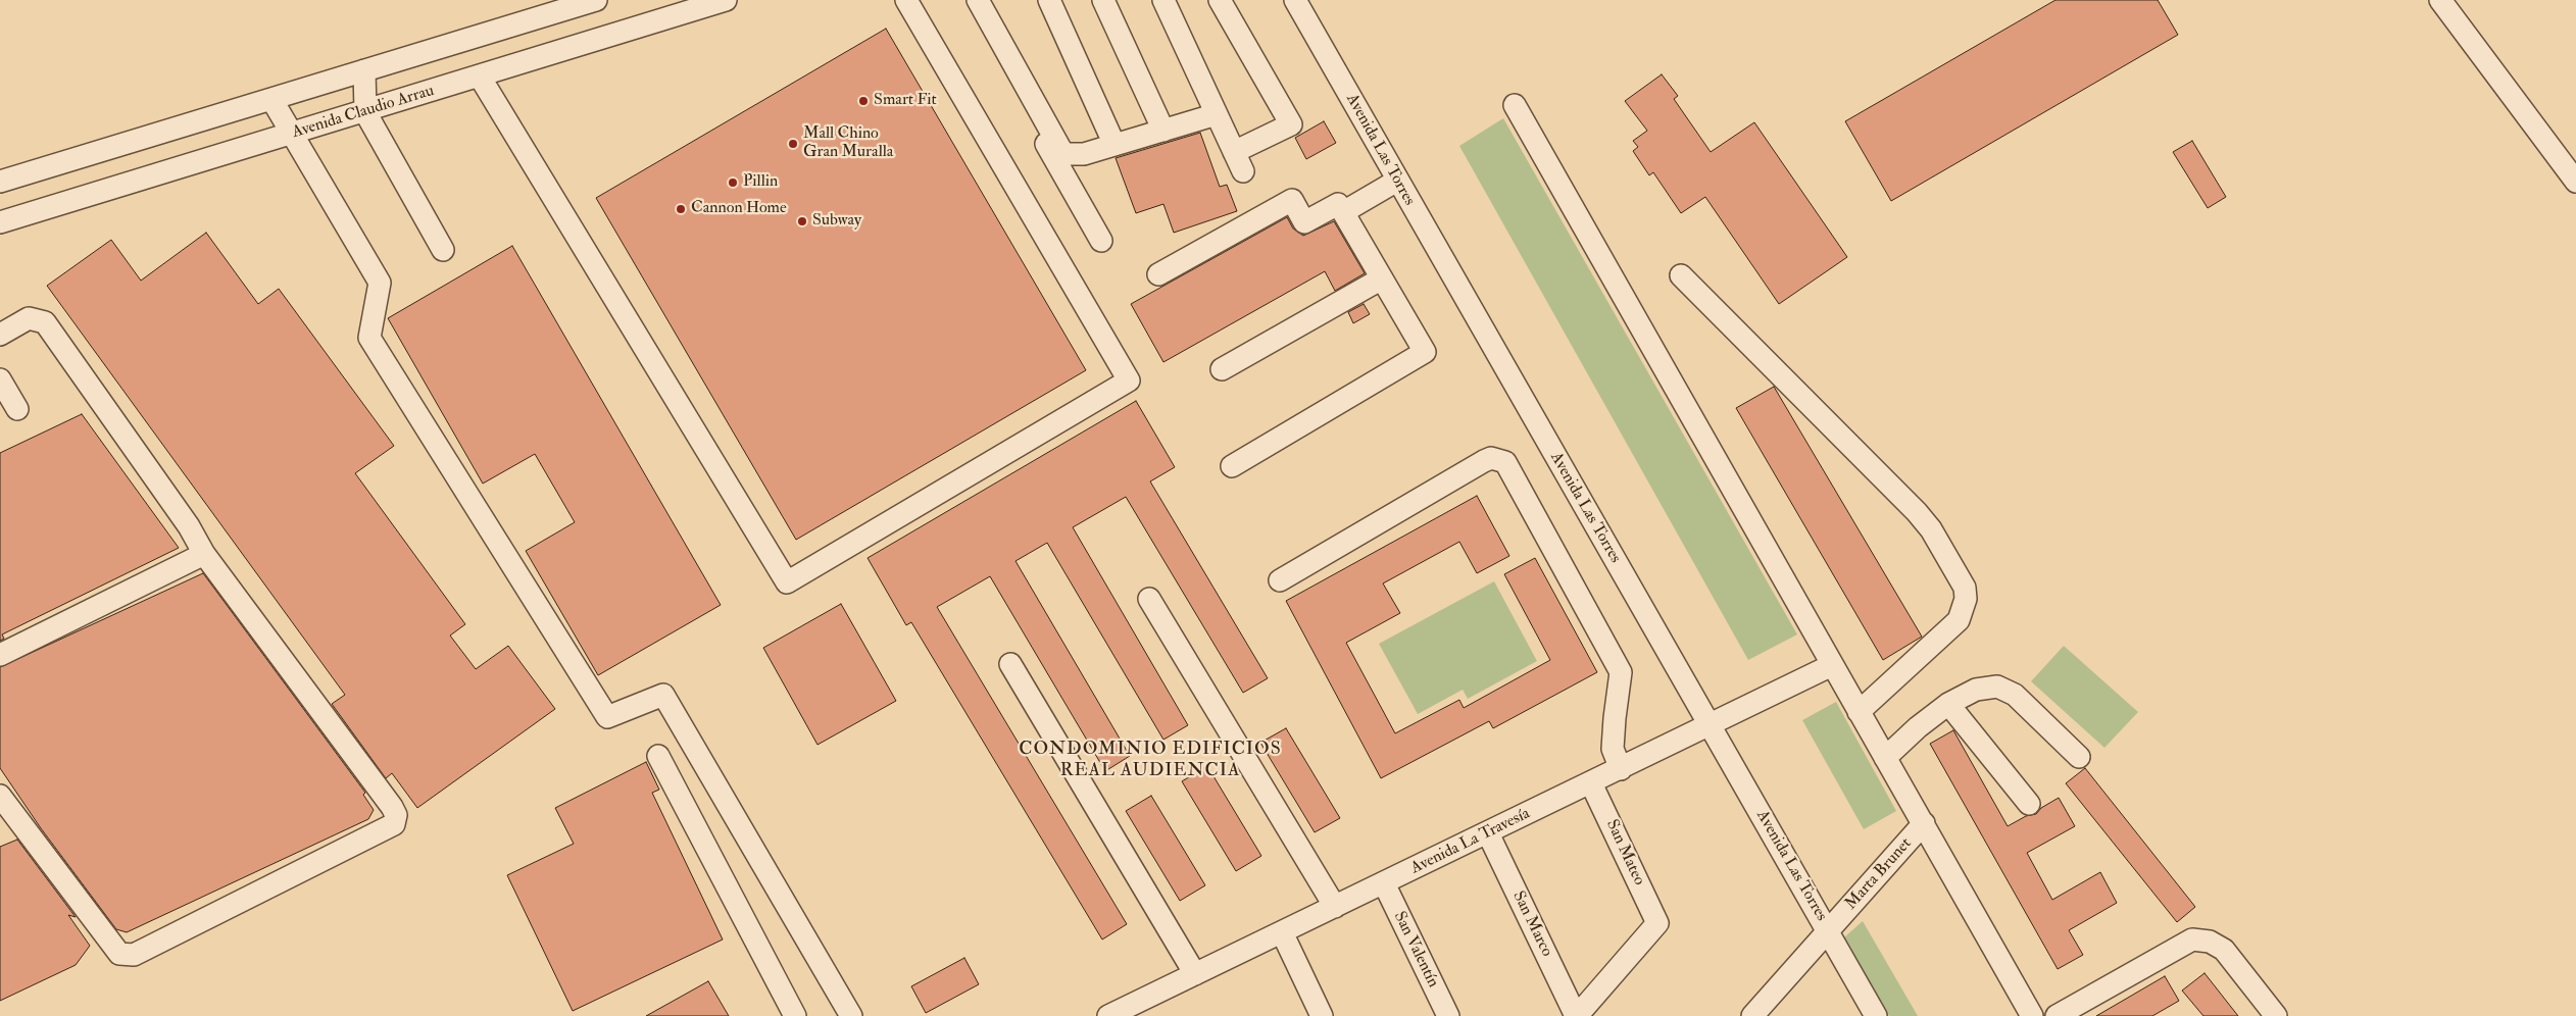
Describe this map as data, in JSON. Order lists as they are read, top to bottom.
{
  "streets": {
    "street": [
      "Avenida Claudio Arrau",
      "Avenida Las Torres",
      "Avenida La Travesía",
      "San Mateo",
      "Marta Brunet",
      "San Marco",
      "San Valentín"
    ]
  },
  "crossings": [
    ["Avenida Las Torres", "Avenida La Travesía"],
    ["Avenida Las Torres", "Marta Brunet"],
    ["Avenida La Travesía", "San Mateo"],
    ["Avenida La Travesía", "San Marco"],
    ["Avenida La Travesía", "San Valentín"],
    ["San Mateo", "San Marco"]
  ],
  "districts": ["CONDOMINIO EDIFICIOS REAL AUDIENCIA"],
  "places": [
    "Smart Fit",
    "Mall Chino Gran Muralla",
    "Pillin",
    "Cannon Home",
    "Subway"
  ]
}
